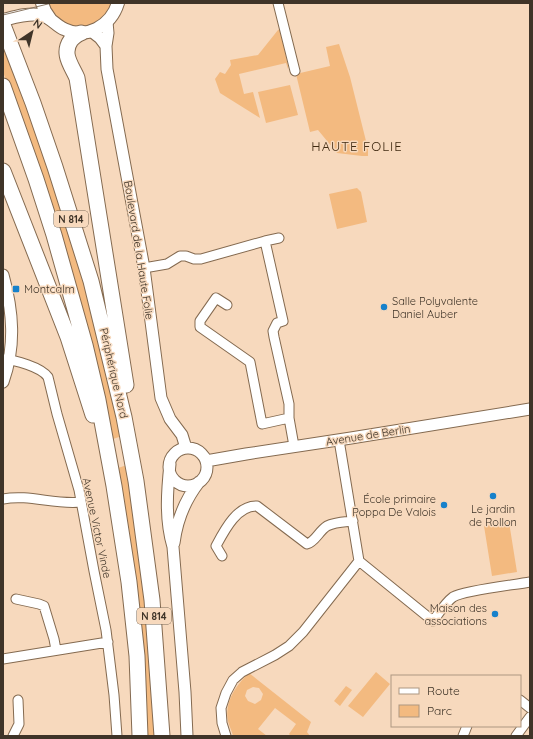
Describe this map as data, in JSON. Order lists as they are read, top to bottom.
{
  "streets": {
    "highway": ["N 814", "Périphérique Nord"],
    "street": ["Boulevard de la Haute Folie", "Avenue de Berlin", "Avenue Victor Vinde"]
  },
  "crossings": [
    ["N 814", "Périphérique Nord"],
    ["Boulevard de la Haute Folie", "Avenue de Berlin"]
  ],
  "districts": ["HAUTE FOLIE"],
  "places": {
    "transit": ["Montcalm"],
    "other": [
      "Salle Polyvalente Daniel Auber",
      "Le jardin de Rollon",
      "École primaire Poppa De Valois",
      "Maison des associations"
    ]
  },
  "legend": ["Route", "Parc"],
  "north": "top right"
}
